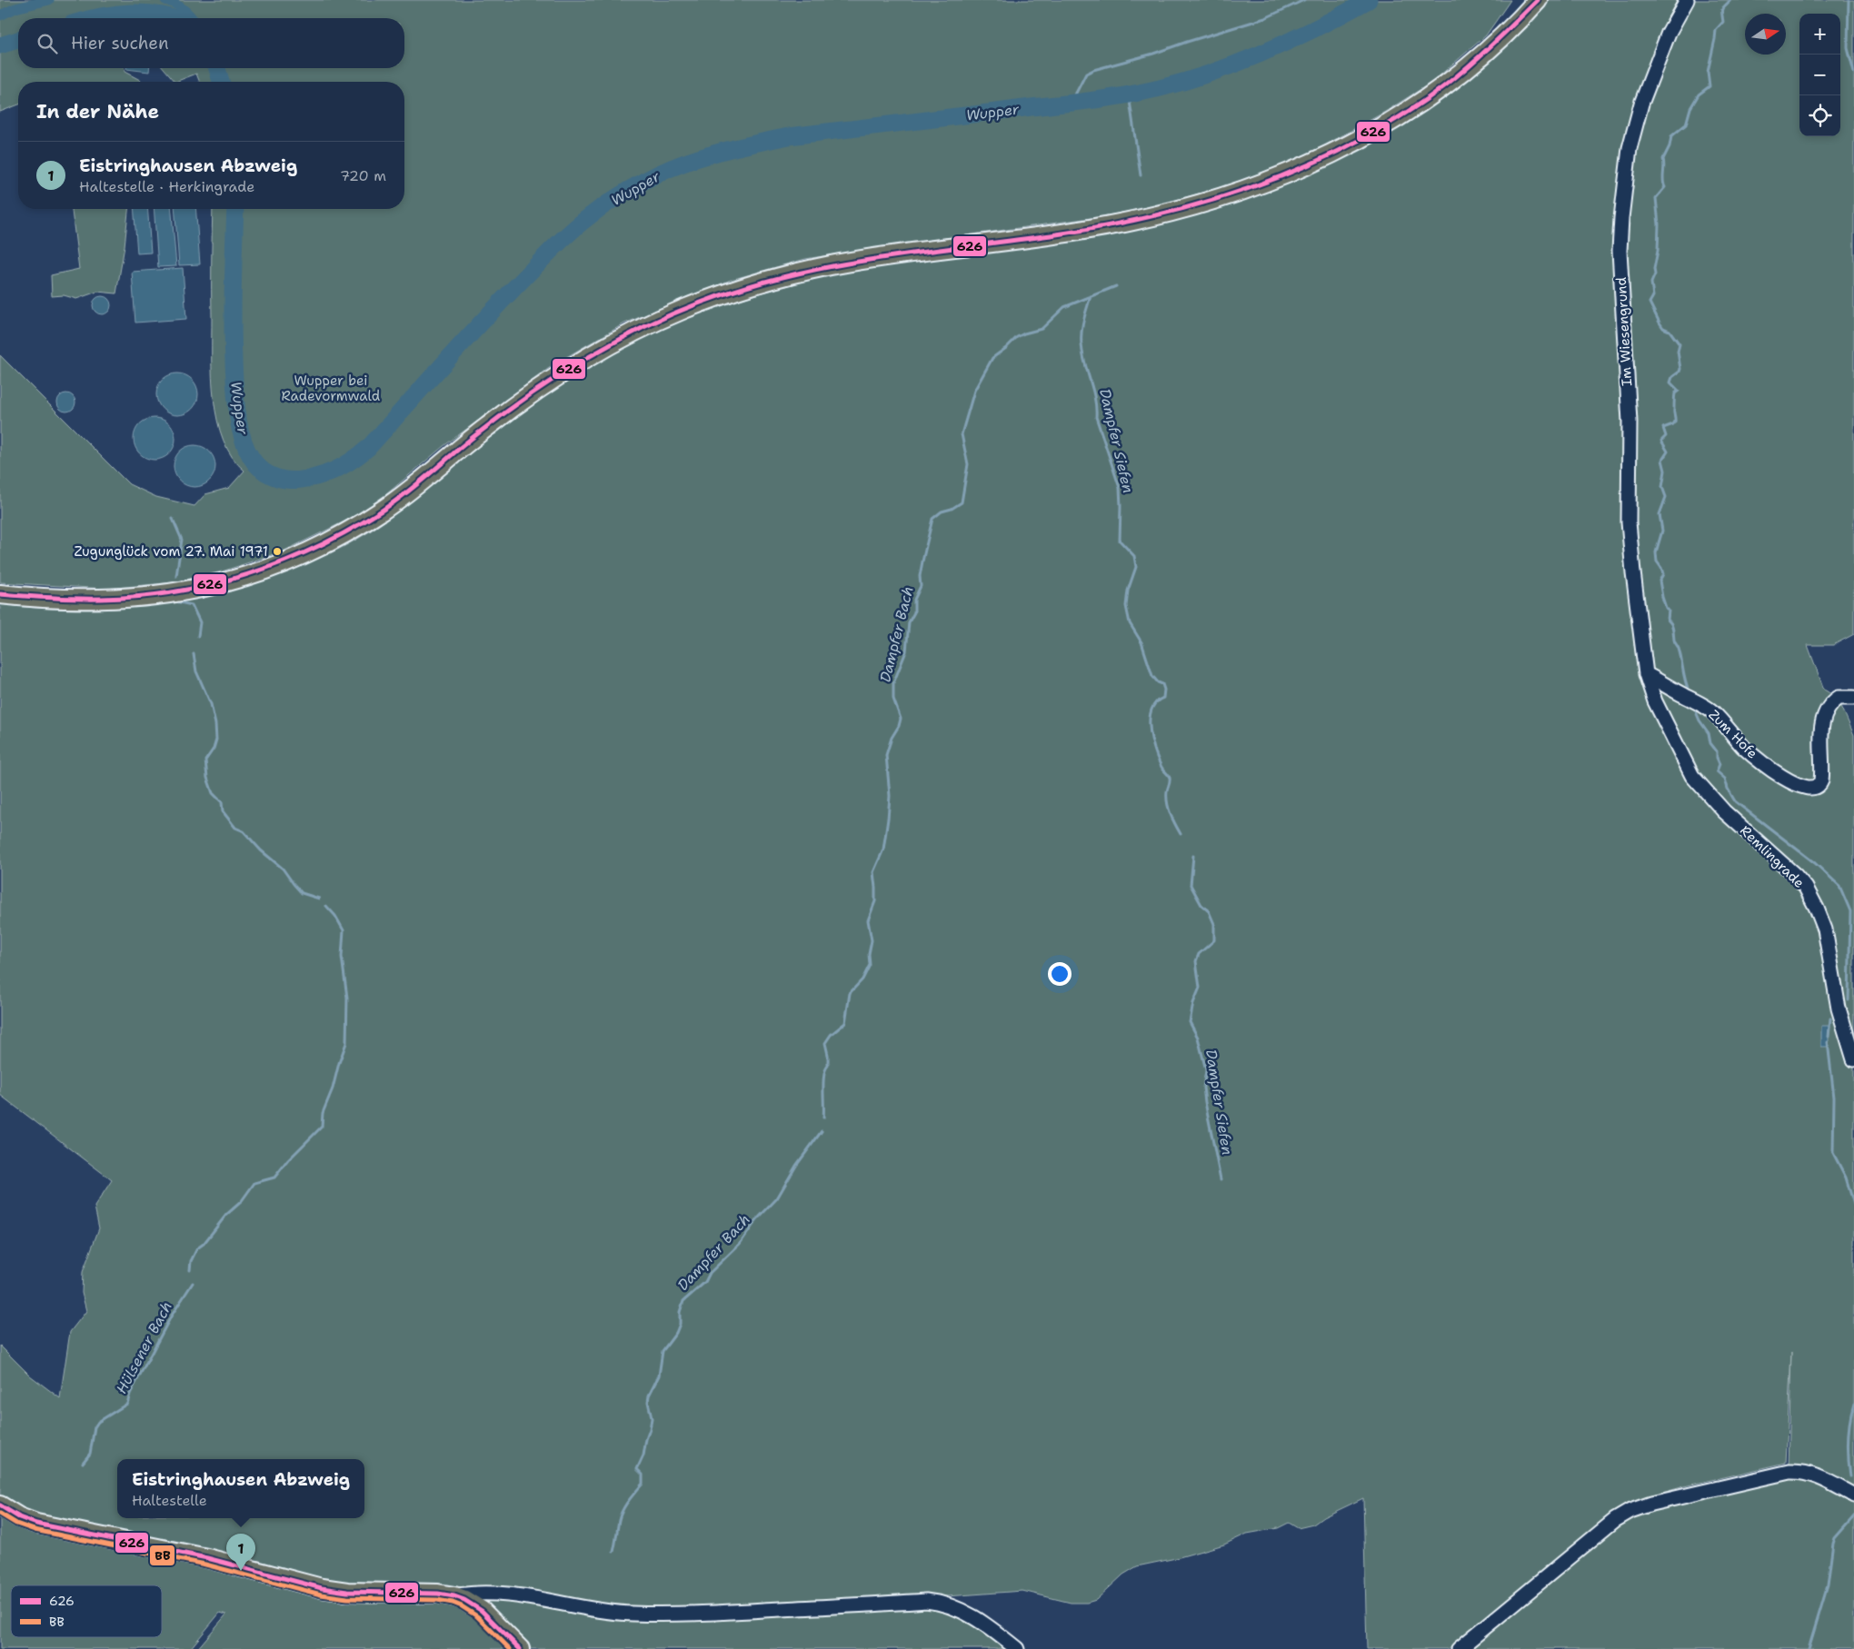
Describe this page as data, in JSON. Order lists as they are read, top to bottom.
{
  "streets": {
    "street": ["Im Wiesengrund", "Zum Hofe", "Remlingrade"]
  },
  "crossings": [
    ["Im Wiesengrund", "Zum Hofe"],
    ["Im Wiesengrund", "Remlingrade"],
    ["Zum Hofe", "Remlingrade"]
  ],
  "water": [
    "Wupper",
    "Dampfer Siefen",
    "Dampfer Bach",
    "Hülsener Bach"
  ],
  "parks": ["Wupper bei Radevormwald"],
  "places": ["Zugunglück vom 27. Mai 1971"],
  "lines": ["transit line 626", "transit line BB"],
  "legend": ["626", "BB"],
  "north": "right",
  "page": {
    "map_buttons": ["+", "−"],
    "search": "Hier suchen",
    "heading": "In der Nähe",
    "list": [
      {
        "mark": "1",
        "name": "Eistringhausen Abzweig",
        "note": "Haltestelle · Herkingrade",
        "value": "720 m"
      }
    ],
    "popup": ["Eistringhausen Abzweig", "Haltestelle"],
    "pins": "1"
  }
}
